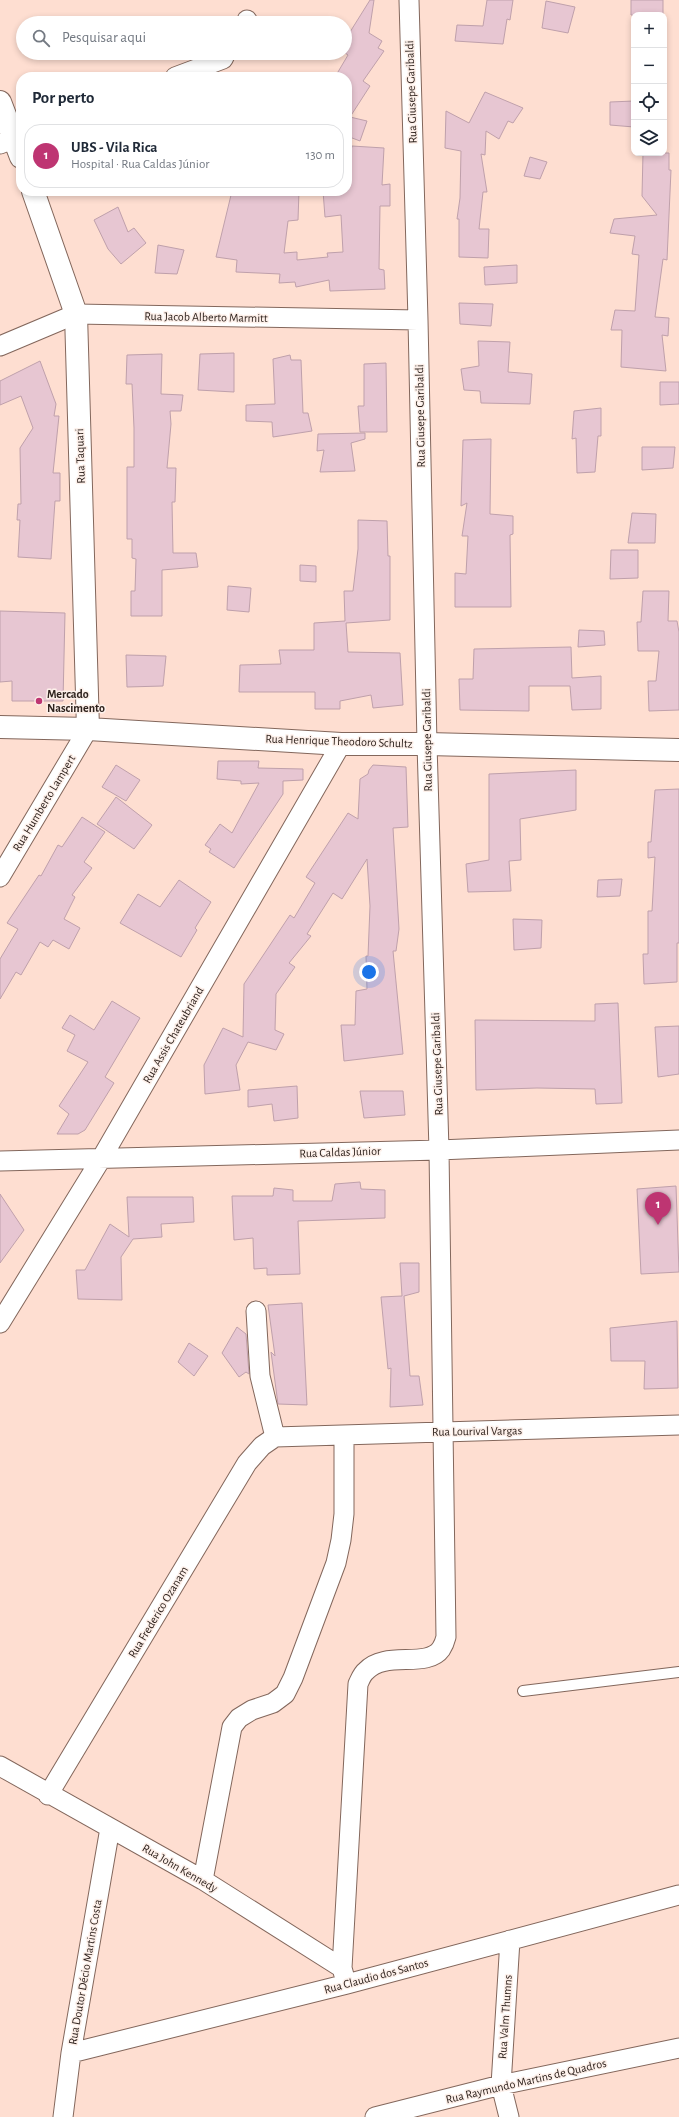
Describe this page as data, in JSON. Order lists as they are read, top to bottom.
{
  "streets": {
    "street": [
      "Rua Giusepe Garibaldi",
      "Rua Jacob Alberto Marmitt",
      "Rua Taquari",
      "Rua Henrique Theodoro Schultz",
      "Rua Humberto Lampert",
      "Rua Assis Chateubriand",
      "Rua Caldas Júnior",
      "Rua Lourival Vargas",
      "Rua Frederico Ozanam",
      "Rua John Kennedy",
      "Rua Doutor Décio Martins Costa",
      "Rua Claudio dos Santos",
      "Rua Valm Thumns",
      "Rua Raymundo Martins de Quadros"
    ]
  },
  "crossings": [
    ["Rua Giusepe Garibaldi", "Rua Jacob Alberto Marmitt"],
    ["Rua Giusepe Garibaldi", "Rua Henrique Theodoro Schultz"],
    ["Rua Giusepe Garibaldi", "Rua Caldas Júnior"],
    ["Rua Giusepe Garibaldi", "Rua Lourival Vargas"],
    ["Rua Giusepe Garibaldi", "Rua John Kennedy"],
    ["Rua Giusepe Garibaldi", "Rua Claudio dos Santos"],
    ["Rua Jacob Alberto Marmitt", "Rua Taquari"],
    ["Rua Taquari", "Rua Henrique Theodoro Schultz"],
    ["Rua Taquari", "Rua Humberto Lampert"],
    ["Rua Henrique Theodoro Schultz", "Rua Humberto Lampert"],
    ["Rua Henrique Theodoro Schultz", "Rua Assis Chateubriand"],
    ["Rua Assis Chateubriand", "Rua Caldas Júnior"],
    ["Rua Lourival Vargas", "Rua Frederico Ozanam"],
    ["Rua Frederico Ozanam", "Rua John Kennedy"],
    ["Rua John Kennedy", "Rua Doutor Décio Martins Costa"],
    ["Rua John Kennedy", "Rua Claudio dos Santos"],
    ["Rua Doutor Décio Martins Costa", "Rua Claudio dos Santos"],
    ["Rua Claudio dos Santos", "Rua Valm Thumns"],
    ["Rua Valm Thumns", "Rua Raymundo Martins de Quadros"]
  ],
  "places": ["Mercado Nascimento"],
  "page": {
    "map_buttons": ["+", "−"],
    "search": "Pesquisar aqui",
    "heading": "Por perto",
    "list": [
      {
        "mark": "1",
        "name": "UBS - Vila Rica",
        "note": "Hospital · Rua Caldas Júnior",
        "value": "130 m"
      }
    ],
    "pins": "1"
  }
}
